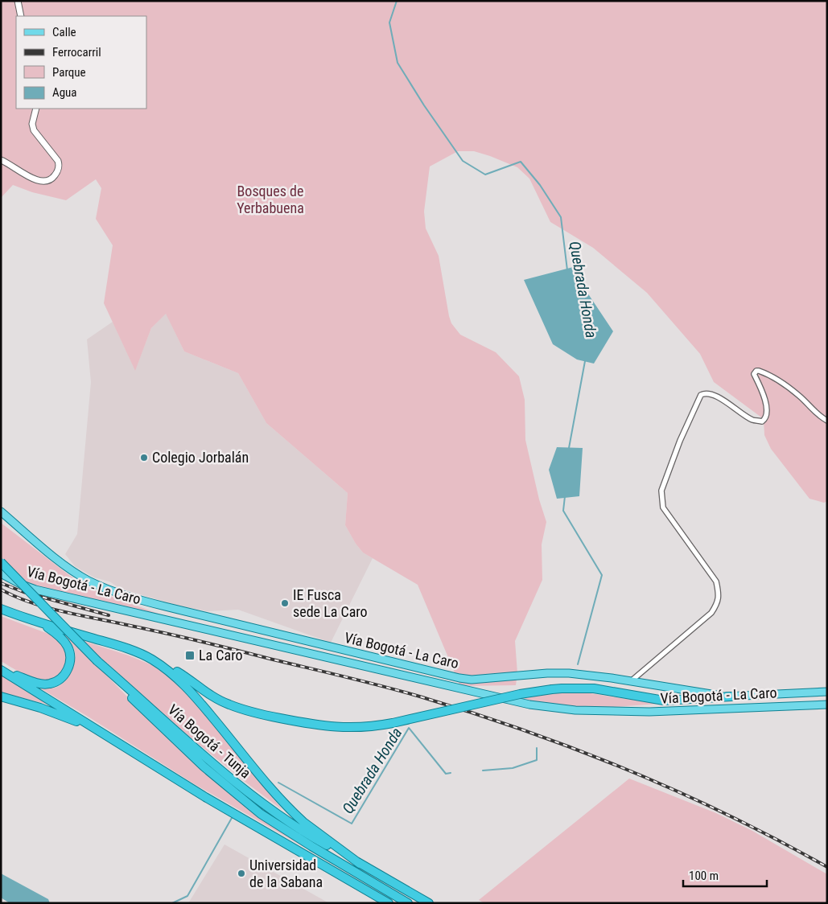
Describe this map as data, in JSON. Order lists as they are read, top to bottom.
{
  "streets": {
    "highway": ["Vía Bogotá - Tunja"],
    "main road": ["Vía Bogotá - La Caro"]
  },
  "water": ["Quebrada Honda"],
  "parks": ["Bosques de Yerbabuena"],
  "places": {
    "other": ["Colegio Jorbalán", "IE Fusca sede La Caro", "Universidad de la Sabana"],
    "transit": ["La Caro"]
  },
  "legend": [
    "Calle",
    "Ferrocarril",
    "Parque",
    "Agua"
  ],
  "scale_bar": "100 m"
}
